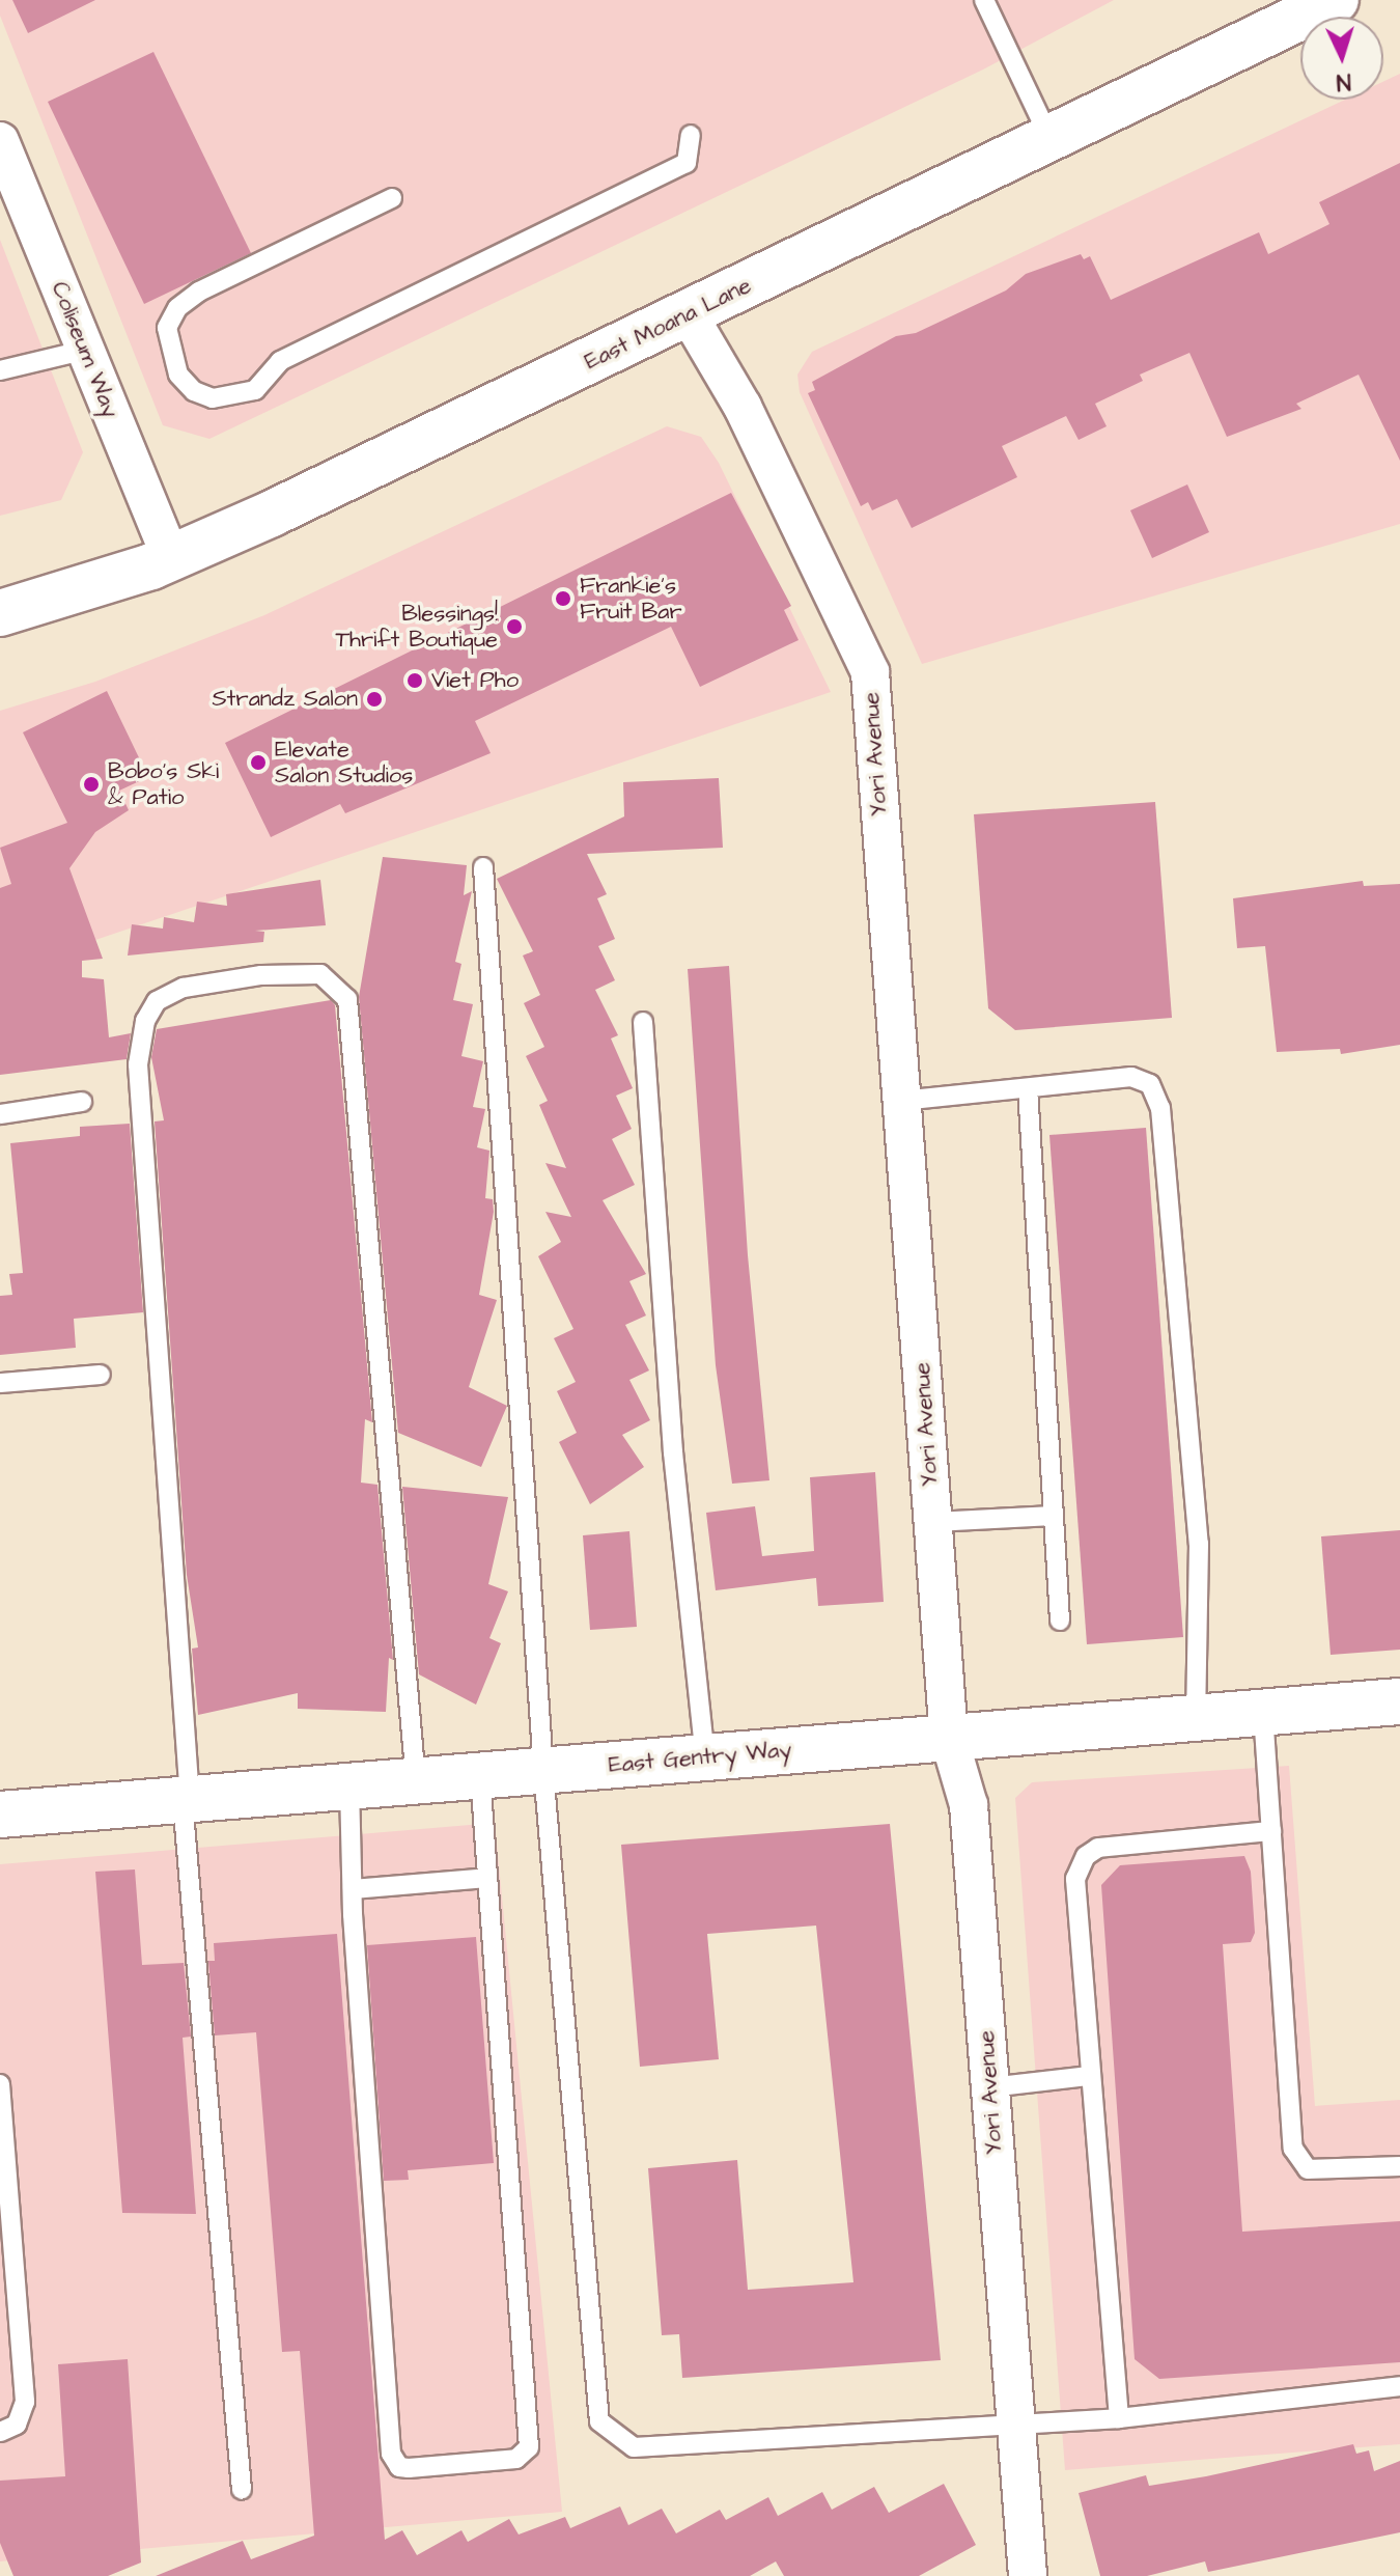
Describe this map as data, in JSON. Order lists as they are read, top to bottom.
{
  "streets": {
    "main road": ["East Moana Lane", "East Gentry Way"],
    "street": ["Coliseum Way", "Yori Avenue"]
  },
  "crossings": [
    ["East Moana Lane", "Coliseum Way"],
    ["East Moana Lane", "Yori Avenue"],
    ["Yori Avenue", "East Gentry Way"]
  ],
  "places": [
    "Frankie's Fruit Bar",
    "Blessings! Thrift Boutique",
    "Viet Pho",
    "Strandz Salon",
    "Elevate Salon Studios",
    "Bobo's Ski & Patio"
  ],
  "north": "bottom"
}
